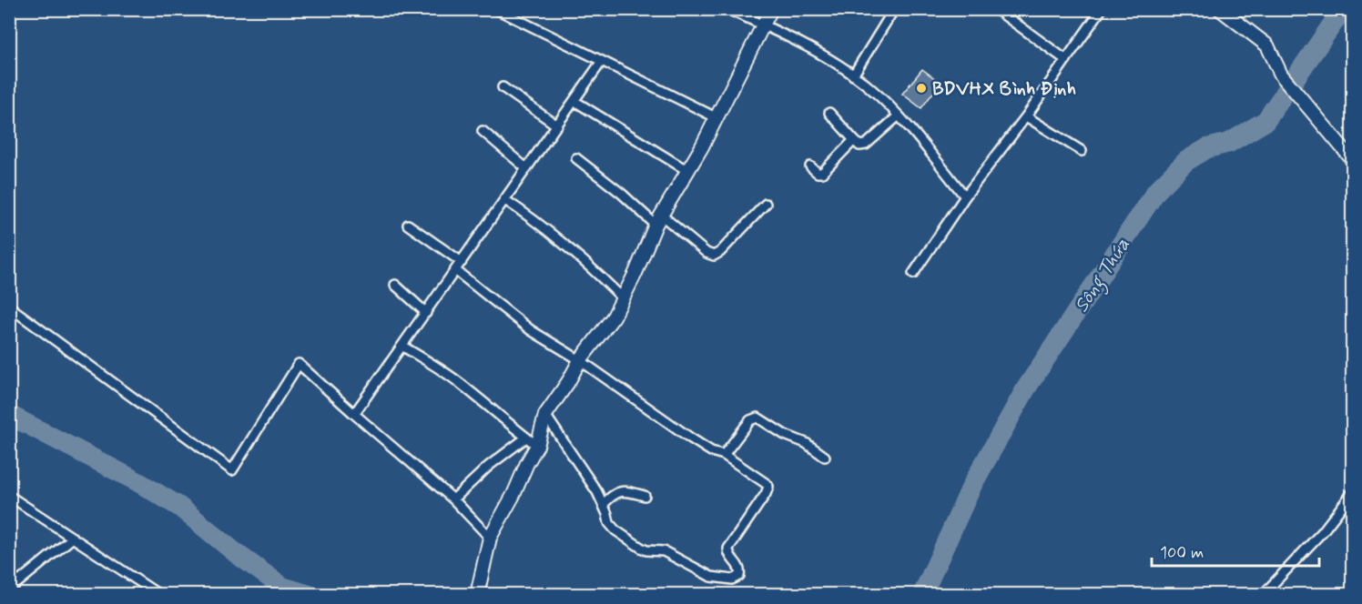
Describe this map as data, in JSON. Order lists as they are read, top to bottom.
{
  "water": ["Sông Thứa"],
  "places": ["BDVHX Bình Định"],
  "scale_bar": "100 m"
}
